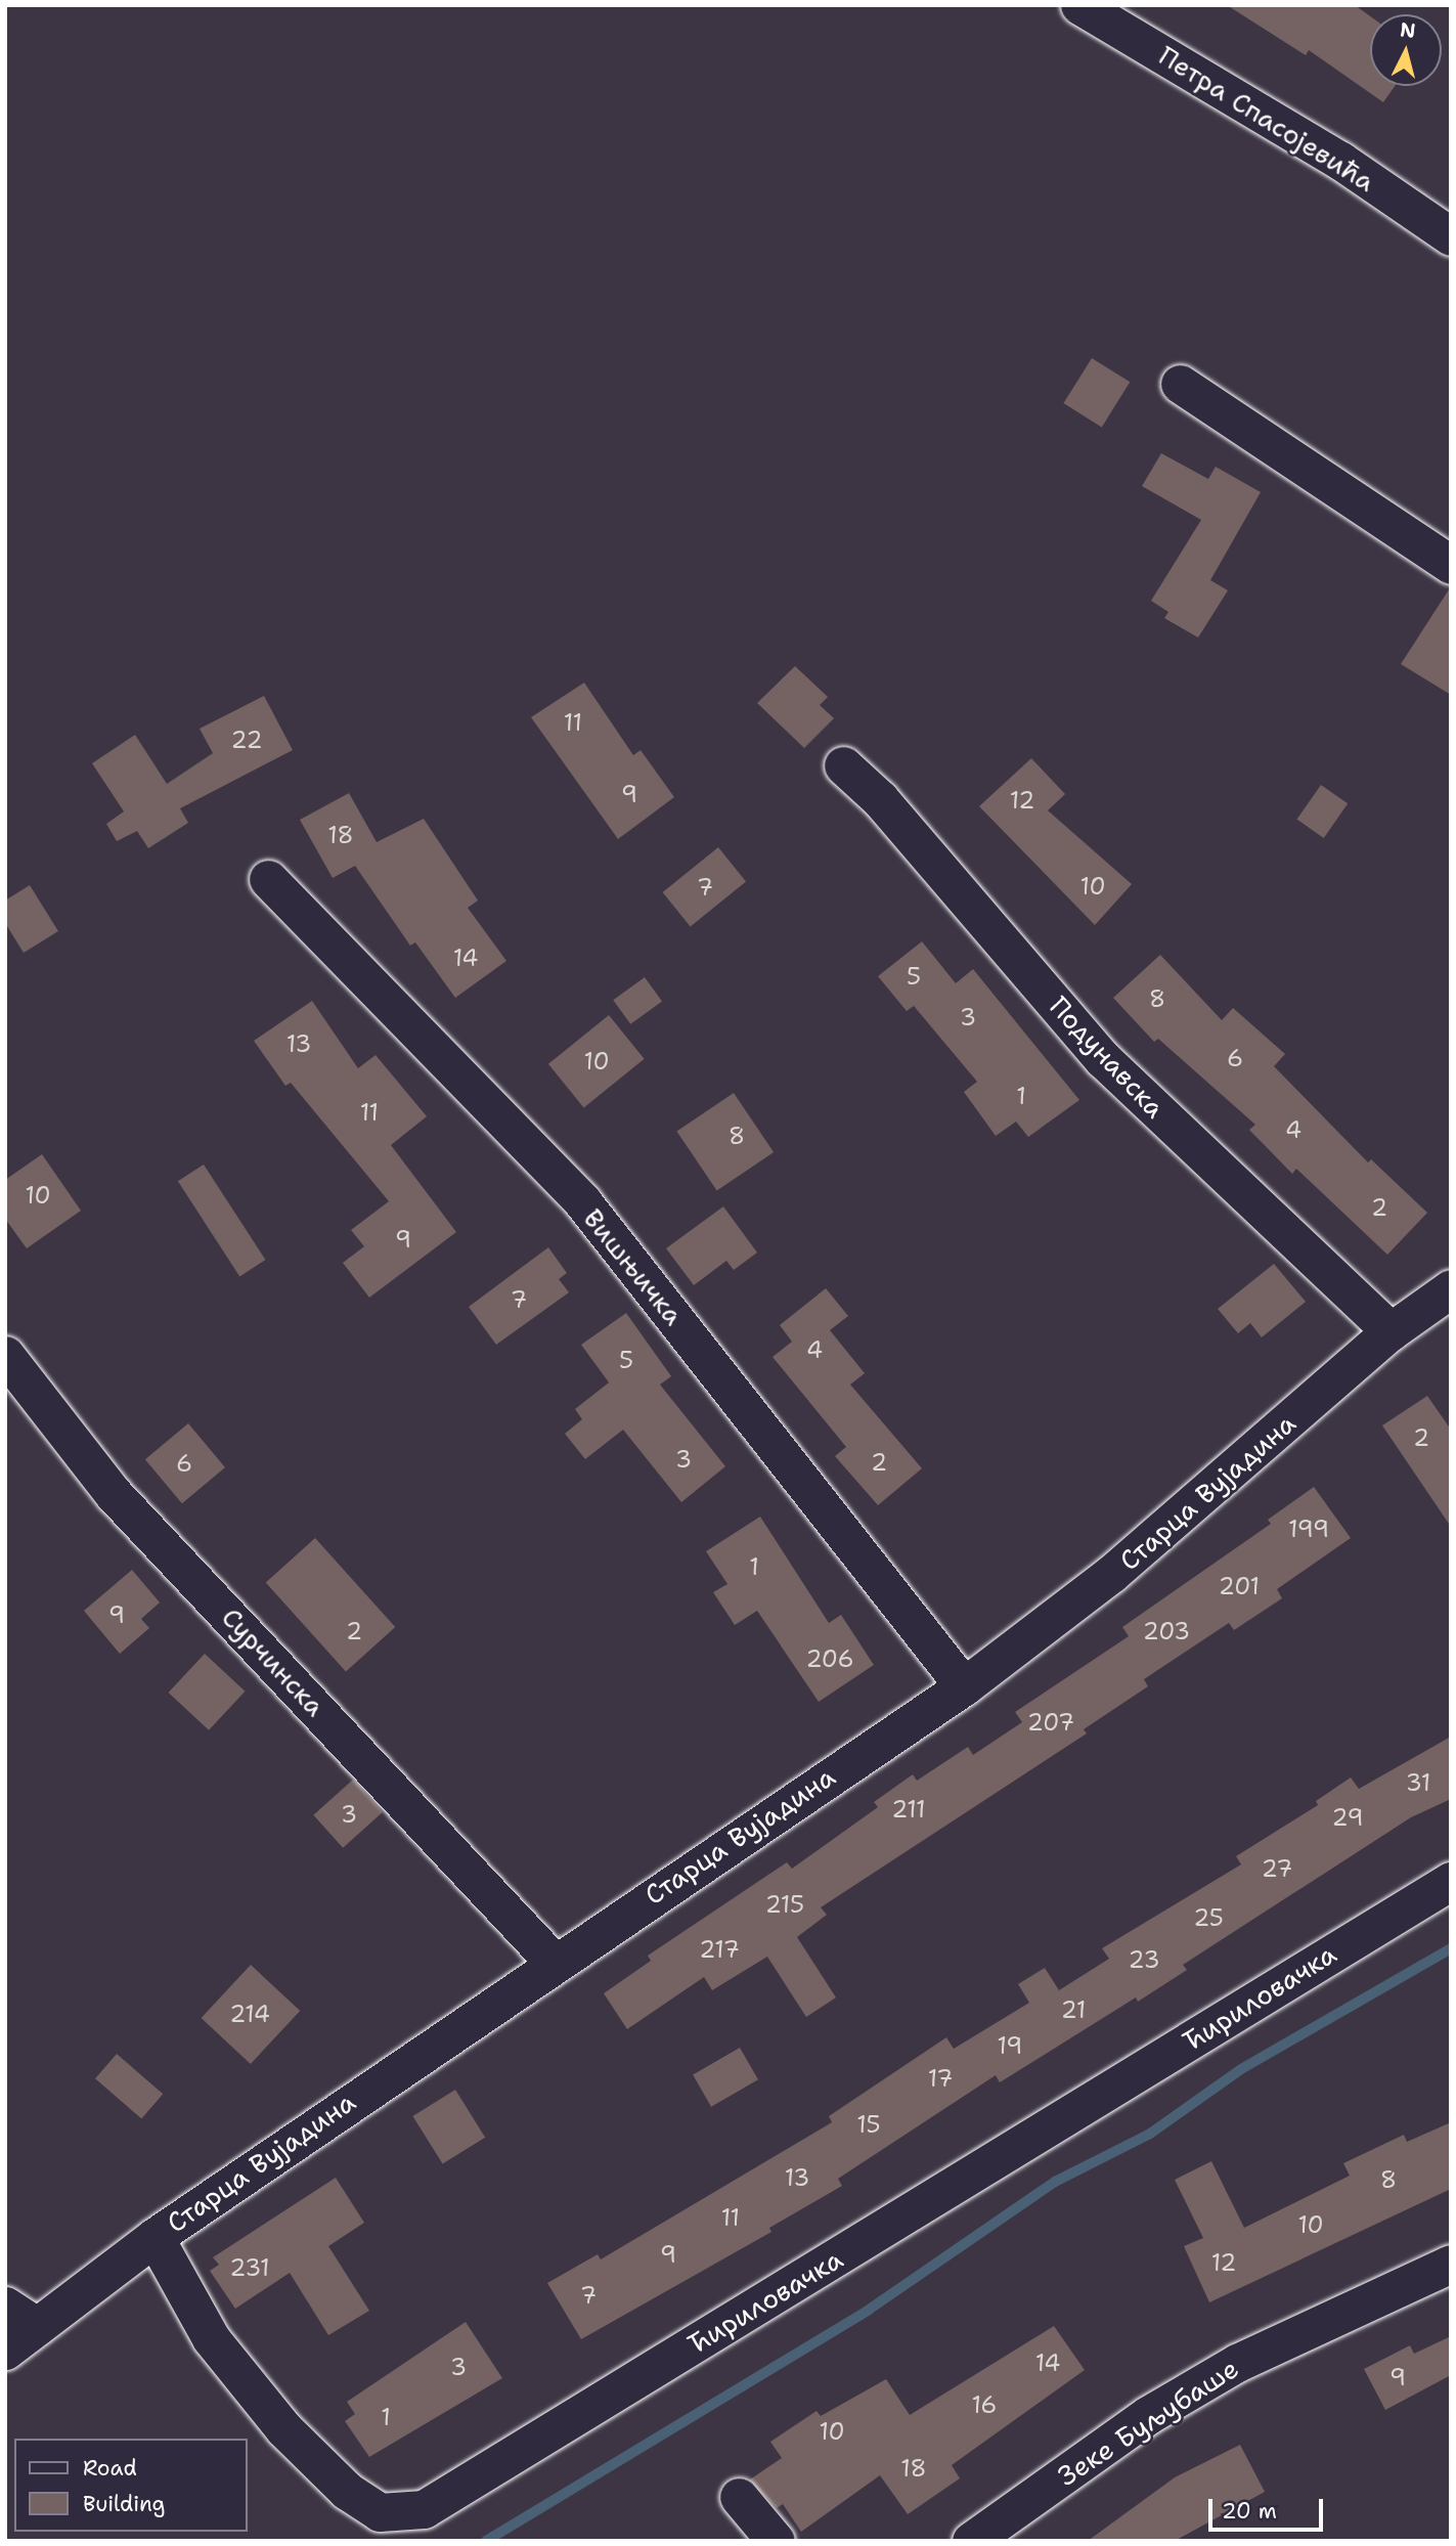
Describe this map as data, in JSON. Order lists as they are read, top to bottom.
{
  "streets": {
    "street": [
      "Петра Спасојевића",
      "Подунавска",
      "Вишњичка",
      "Старца Вујадина",
      "Сурчинска",
      "Ћириловачка",
      "Зеке Буљубаше"
    ]
  },
  "crossings": [
    ["Подунавска", "Старца Вујадина"],
    ["Вишњичка", "Старца Вујадина"],
    ["Старца Вујадина", "Сурчинска"],
    ["Старца Вујадина", "Ћириловачка"]
  ],
  "house_numbers": [
    "11",
    "22",
    "9",
    "12",
    "18",
    "10",
    "7",
    "14",
    "5",
    "8",
    "3",
    "13",
    "6",
    "10",
    "1",
    "11",
    "4",
    "8",
    "10",
    "2",
    "9",
    "7",
    "4",
    "5",
    "2",
    "3",
    "2",
    "6",
    "199",
    "1",
    "201",
    "9",
    "2",
    "203",
    "206",
    "207",
    "31",
    "211",
    "3",
    "29",
    "27",
    "215",
    "25",
    "217",
    "23",
    "21",
    "214",
    "19",
    "17",
    "15",
    "13",
    "8",
    "11",
    "10",
    "9",
    "12",
    "231",
    "7",
    "14",
    "3",
    "9",
    "16",
    "1",
    "10",
    "18"
  ],
  "legend": ["Road", "Building"],
  "scale_bar": "20 m",
  "north": "top"
}
